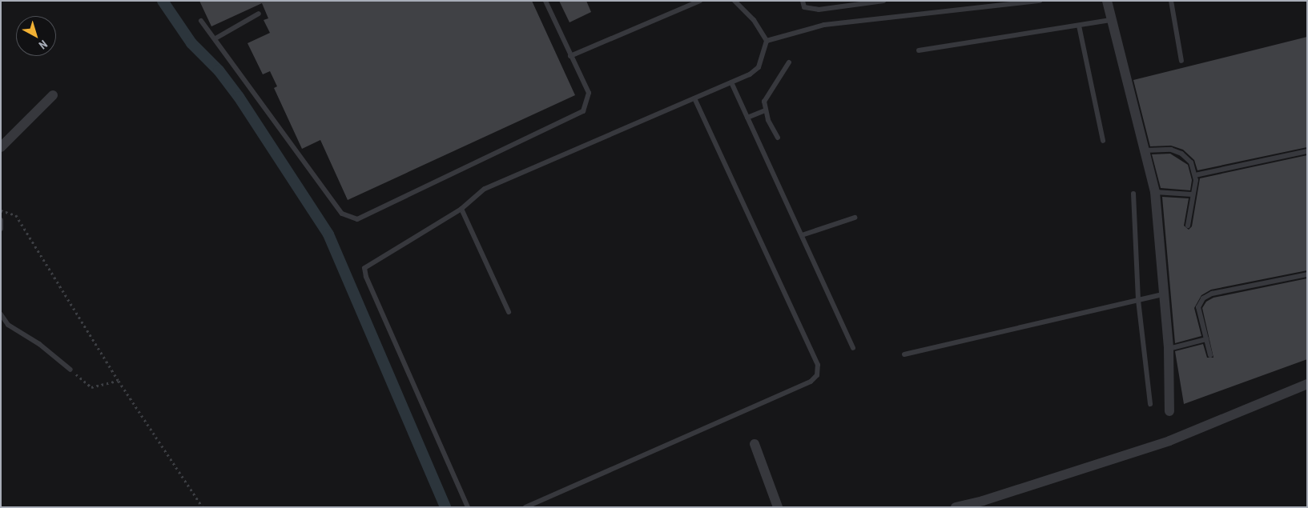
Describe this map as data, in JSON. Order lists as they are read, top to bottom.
{
  "north": "bottom right"
}
